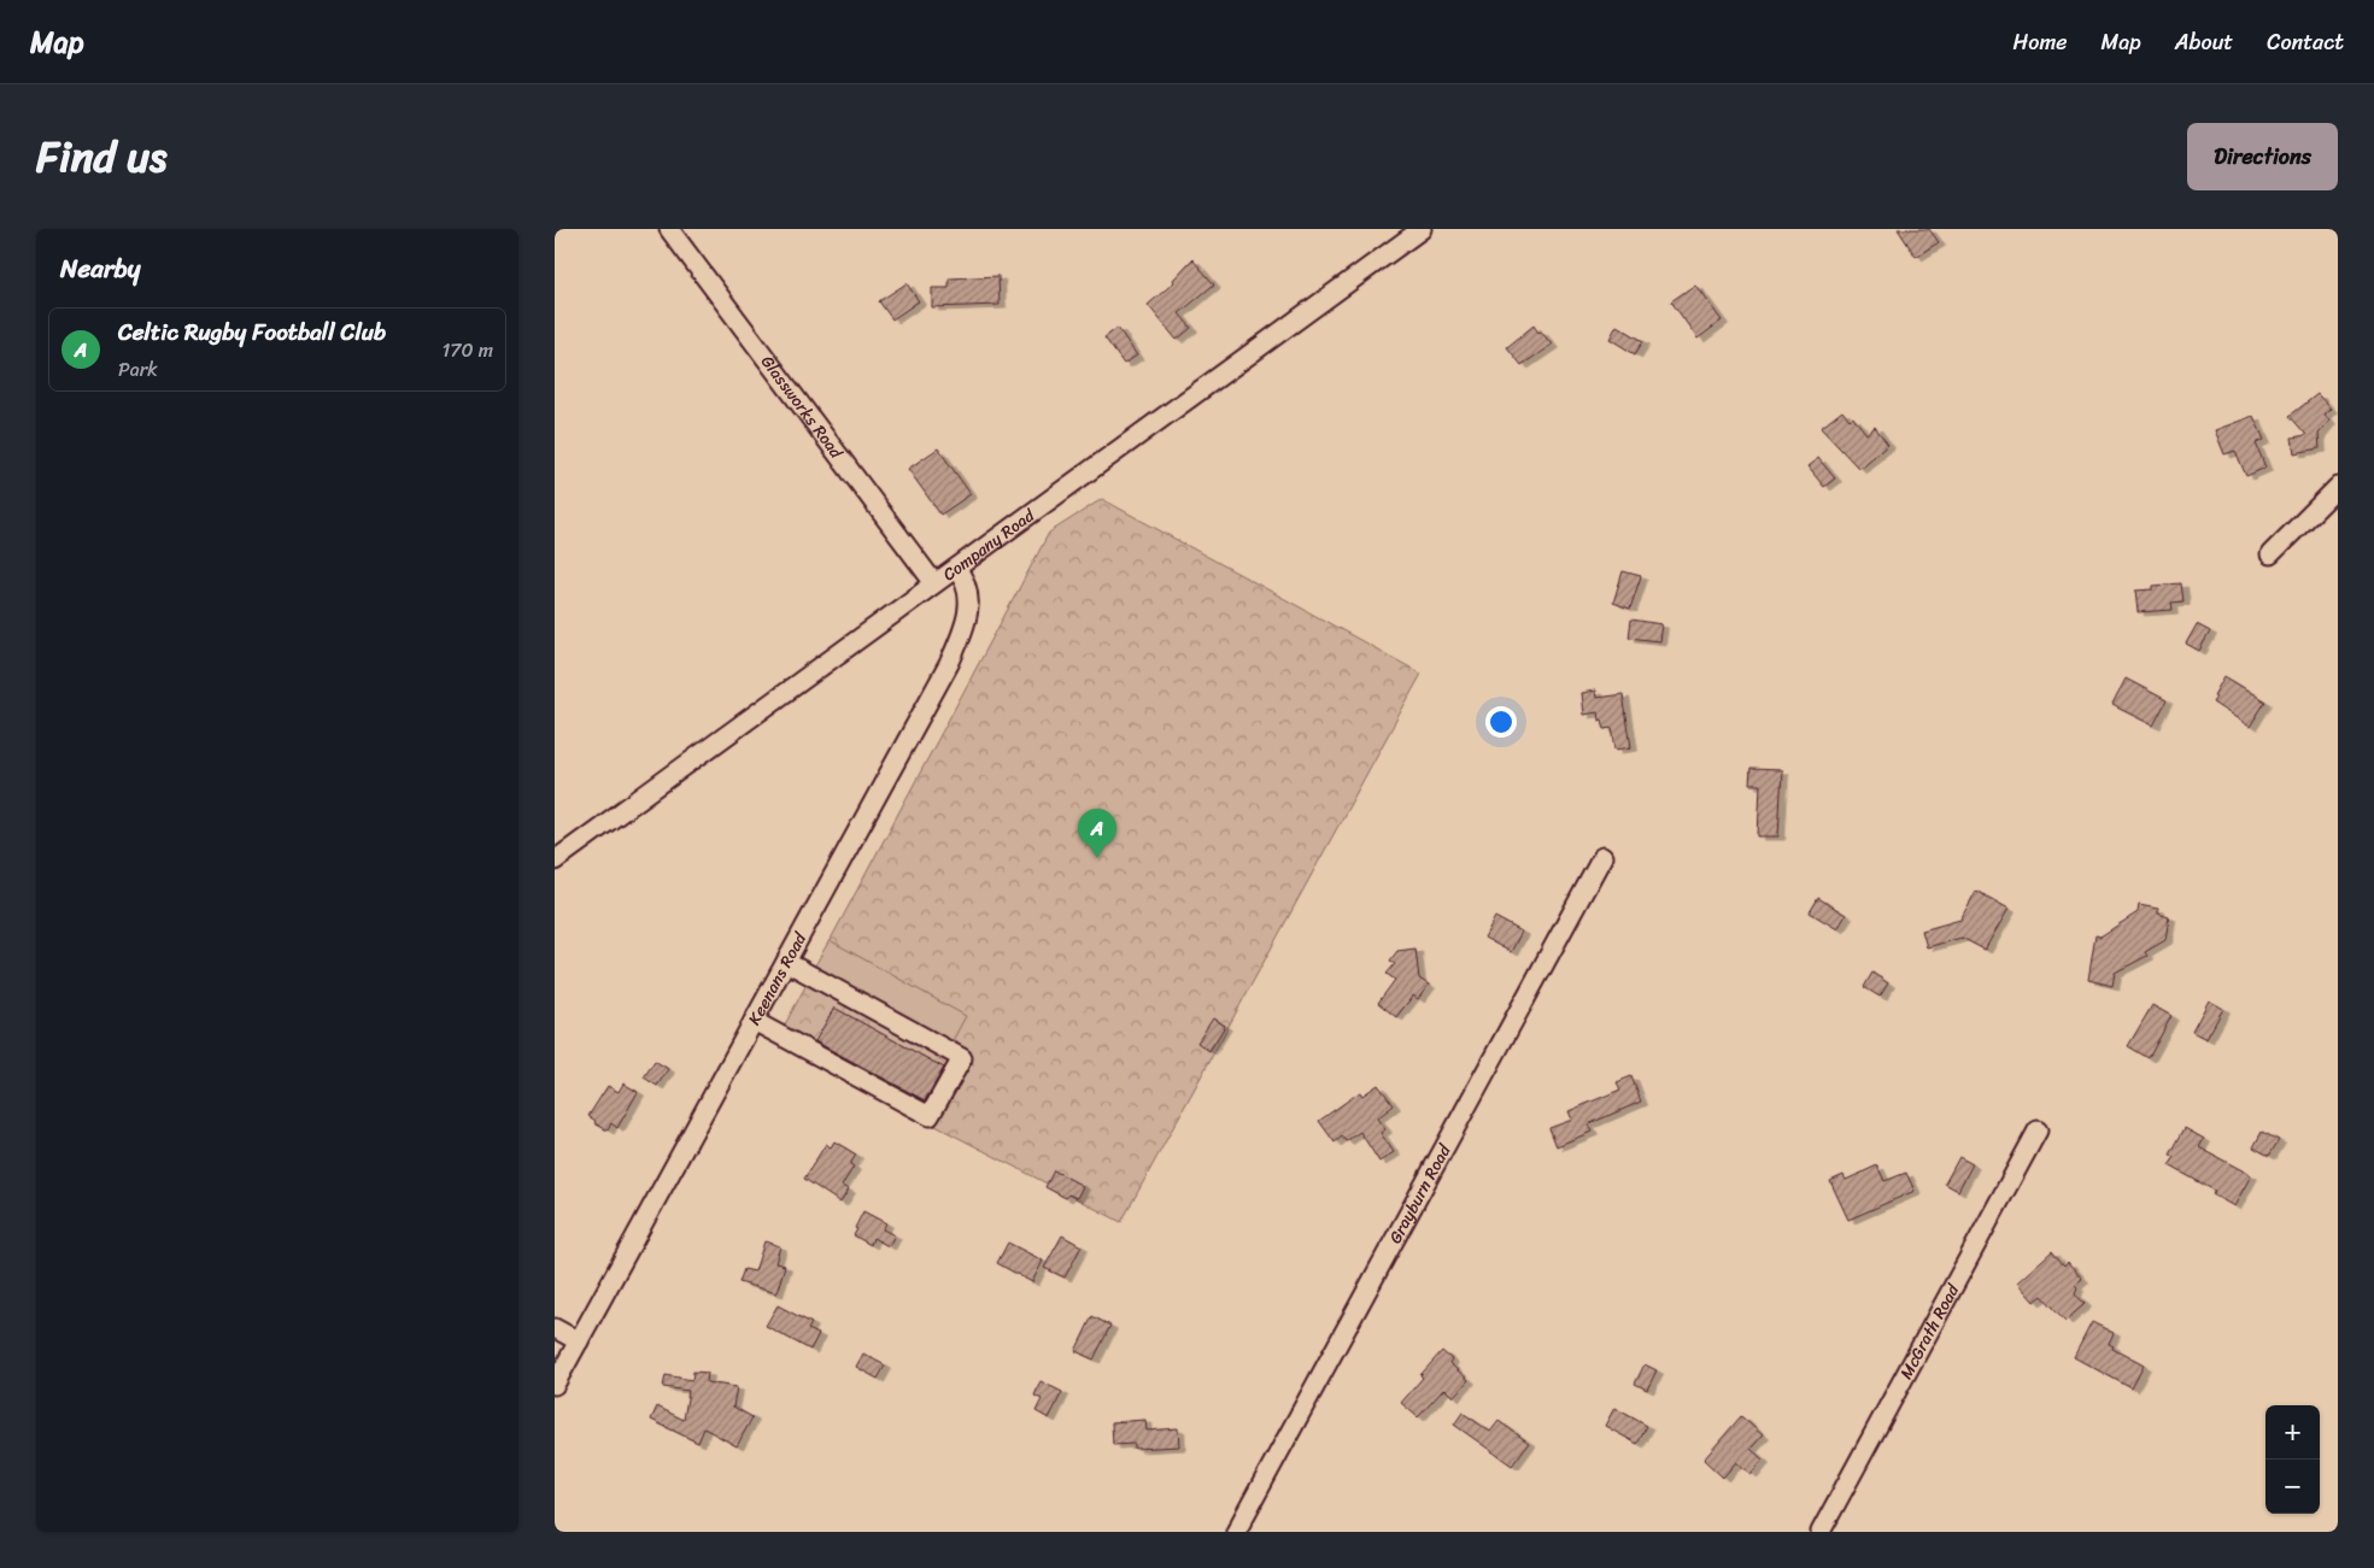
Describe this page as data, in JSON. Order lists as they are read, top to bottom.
{
  "streets": {
    "street": [
      "Glassworks Road",
      "Company Road",
      "Keenans Road",
      "Grayburn Road",
      "McGrath Road"
    ]
  },
  "crossings": [
    ["Glassworks Road", "Company Road"],
    ["Company Road", "Keenans Road"]
  ],
  "page": {
    "header": "Map",
    "nav": [
      "Home",
      "Map",
      "About",
      "Contact"
    ],
    "title": "Find us",
    "buttons": "Directions",
    "heading": "Nearby",
    "list": [
      {
        "mark": "A",
        "name": "Celtic Rugby Football Club",
        "note": "Park",
        "value": "170 m"
      }
    ],
    "pins": "A",
    "map_buttons": ["+", "−"]
  }
}
